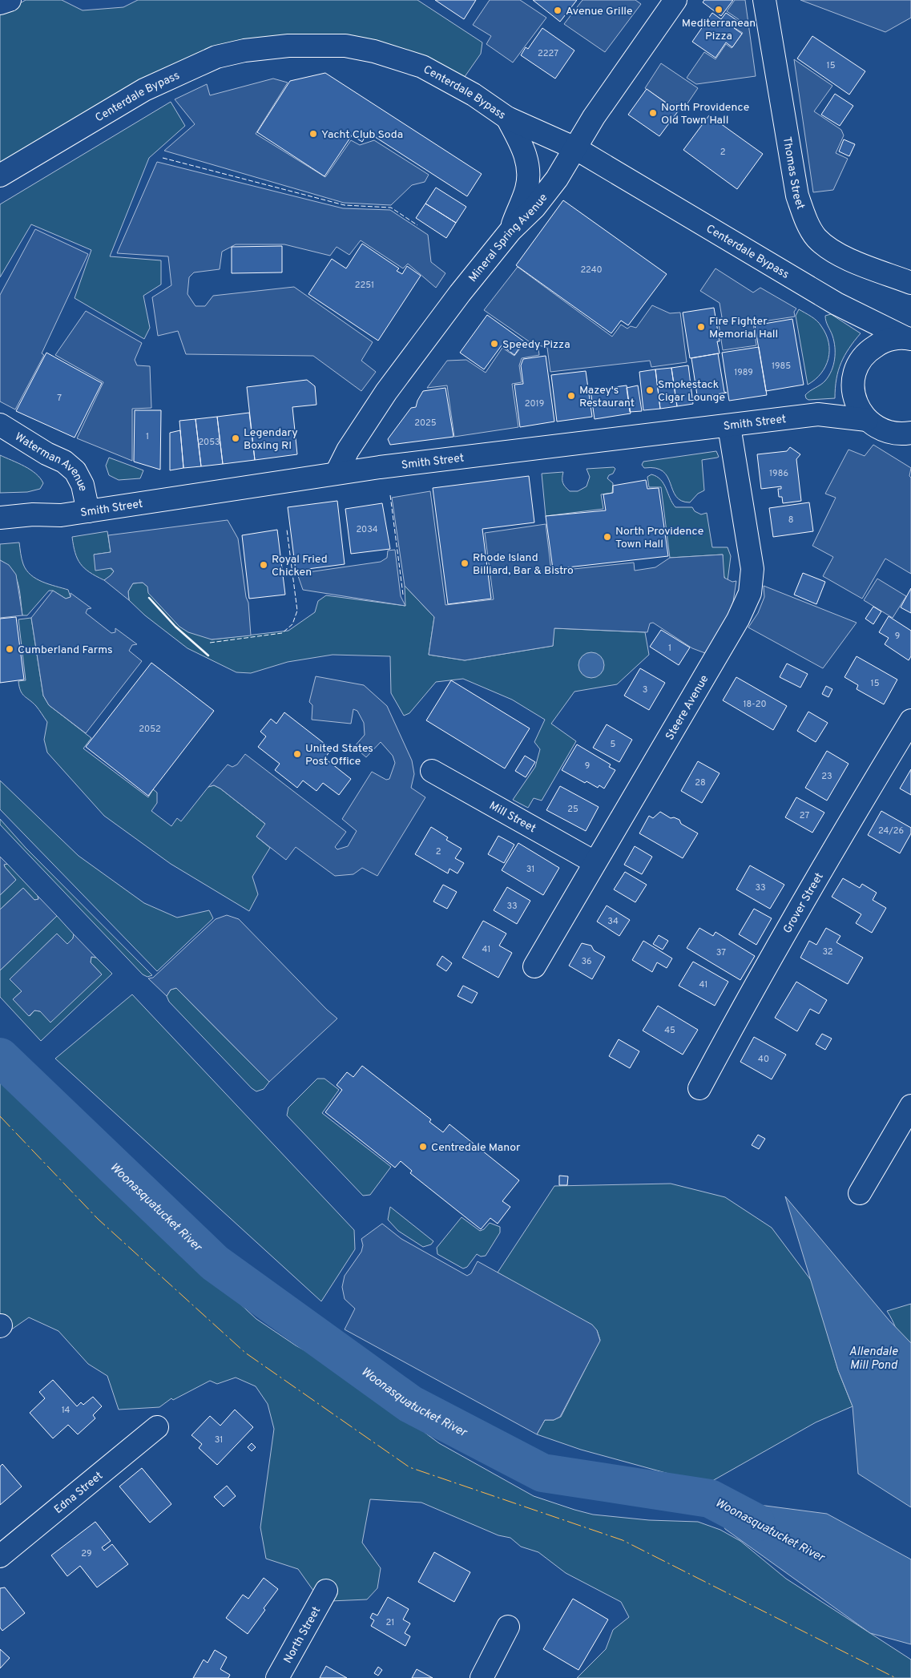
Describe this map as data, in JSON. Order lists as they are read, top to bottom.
{
  "streets": {
    "main road": [
      "Centerdale Bypass",
      "Thomas Street",
      "Mineral Spring Avenue",
      "Smith Street",
      "Waterman Avenue",
      "Steere Avenue",
      "Mill Street",
      "Grover Street",
      "Edna Street",
      "North Street"
    ]
  },
  "crossings": [
    ["Centerdale Bypass", "Mineral Spring Avenue"],
    ["Mineral Spring Avenue", "Smith Street"],
    ["Smith Street", "Waterman Avenue"],
    ["Smith Street", "Steere Avenue"],
    ["Steere Avenue", "Mill Street"]
  ],
  "water": ["Woonasquatucket River", "Allendale Mill Pond"],
  "places": [
    "Mediterranean Pizza",
    "Avenue Grille",
    "North Providence Old Town Hall",
    "Yacht Club Soda",
    "Fire Fighter Memorial Hall",
    "Speedy Pizza",
    "Smokestack Cigar Lounge",
    "Mazey's Restaurant",
    "Legendary Boxing RI",
    "North Providence Town Hall",
    "Rhode Island Billiard, Bar & Bistro",
    "Royal Fried Chicken",
    "Cumberland Farms",
    "United States Post Office",
    "Centredale Manor"
  ],
  "house_numbers": [
    "2227",
    "15",
    "2",
    "2240",
    "2251",
    "1985",
    "1989",
    "7",
    "2019",
    "2025",
    "1",
    "2053",
    "1986",
    "8",
    "2034",
    "9",
    "1",
    "15",
    "3",
    "18-20",
    "2052",
    "5",
    "9",
    "23",
    "28",
    "25",
    "27",
    "24/26",
    "2",
    "31",
    "33",
    "33",
    "34",
    "41",
    "32",
    "37",
    "36",
    "41",
    "45",
    "40",
    "14",
    "31",
    "29",
    "21"
  ]
}
